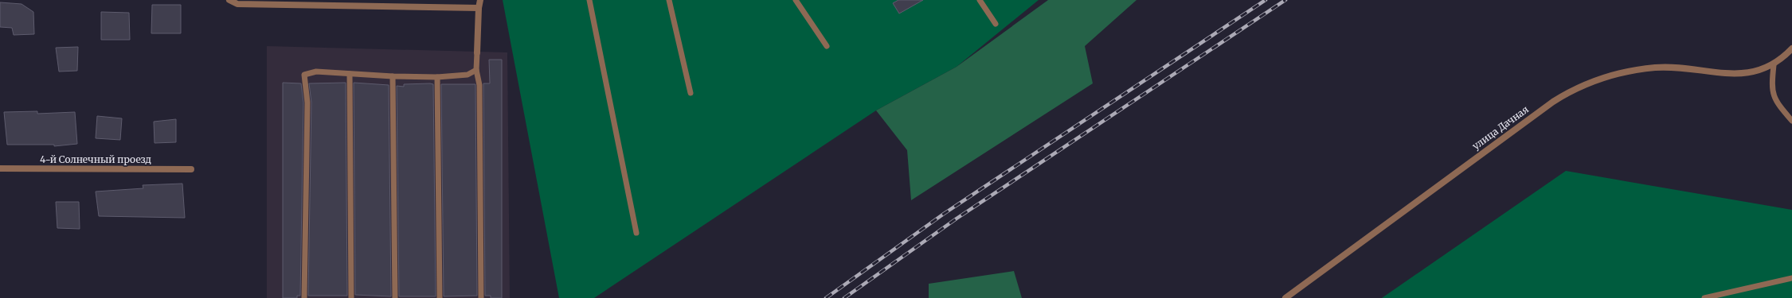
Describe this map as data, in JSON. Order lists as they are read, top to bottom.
{
  "streets": {
    "street": ["улица Дачная", "4-й Солнечный проезд"]
  }
}
